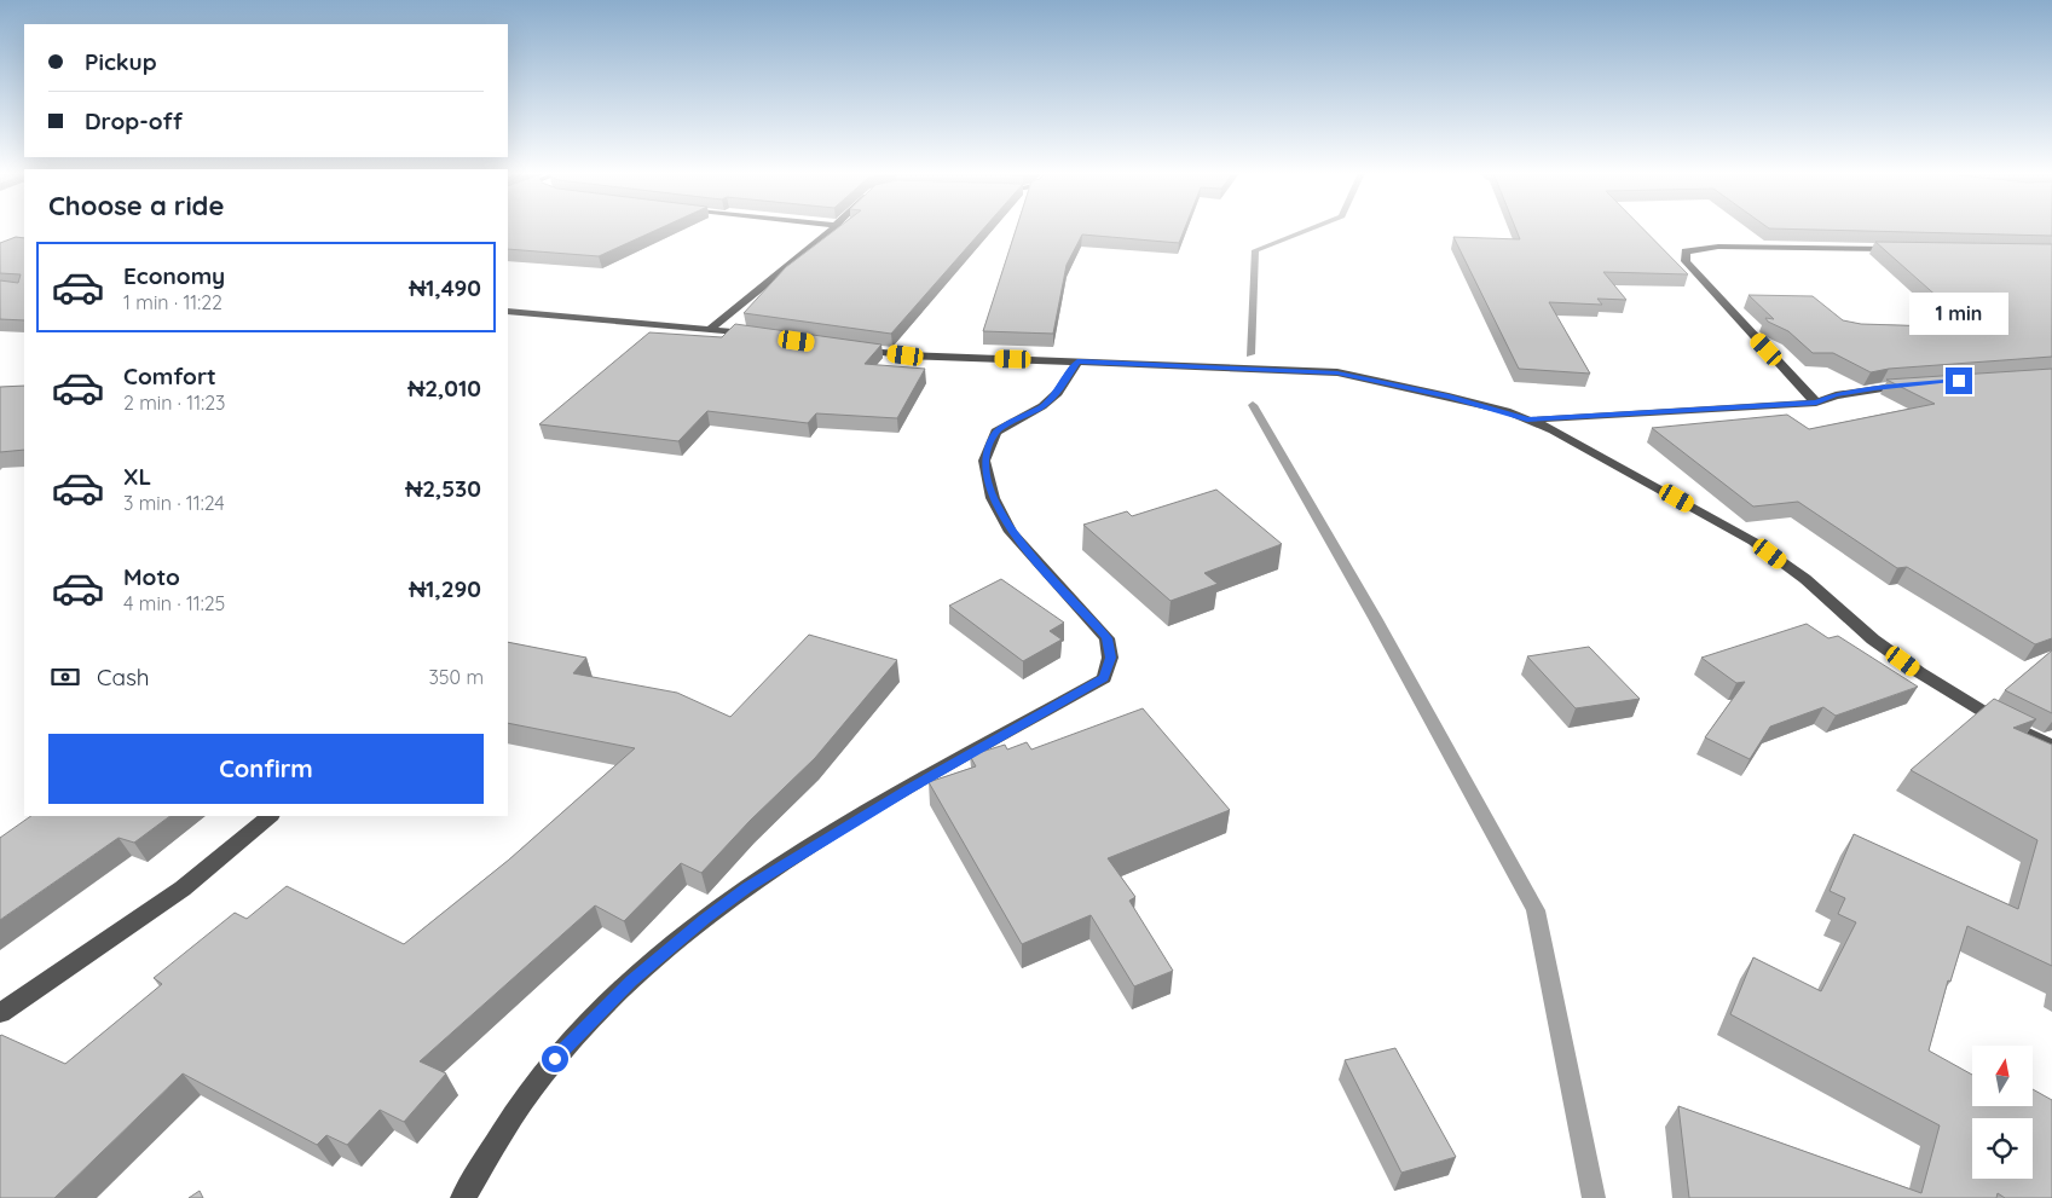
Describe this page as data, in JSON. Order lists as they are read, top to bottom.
{
  "north": "top",
  "page": {
    "banner": ["Pickup", "Drop-off"],
    "heading": "Choose a ride",
    "list": [
      {
        "name": "Economy",
        "note": "1 min · 11:22",
        "value": "₦1,490"
      },
      {
        "name": "Comfort",
        "note": "2 min · 11:23",
        "value": "₦2,010"
      },
      {
        "name": "XL",
        "note": "3 min · 11:24",
        "value": "₦2,530"
      },
      {
        "name": "Moto",
        "note": "4 min · 11:25",
        "value": "₦1,290"
      }
    ],
    "bubble": "1 min",
    "pay": ["Cash", "350 m"],
    "buttons": "Confirm"
  }
}
